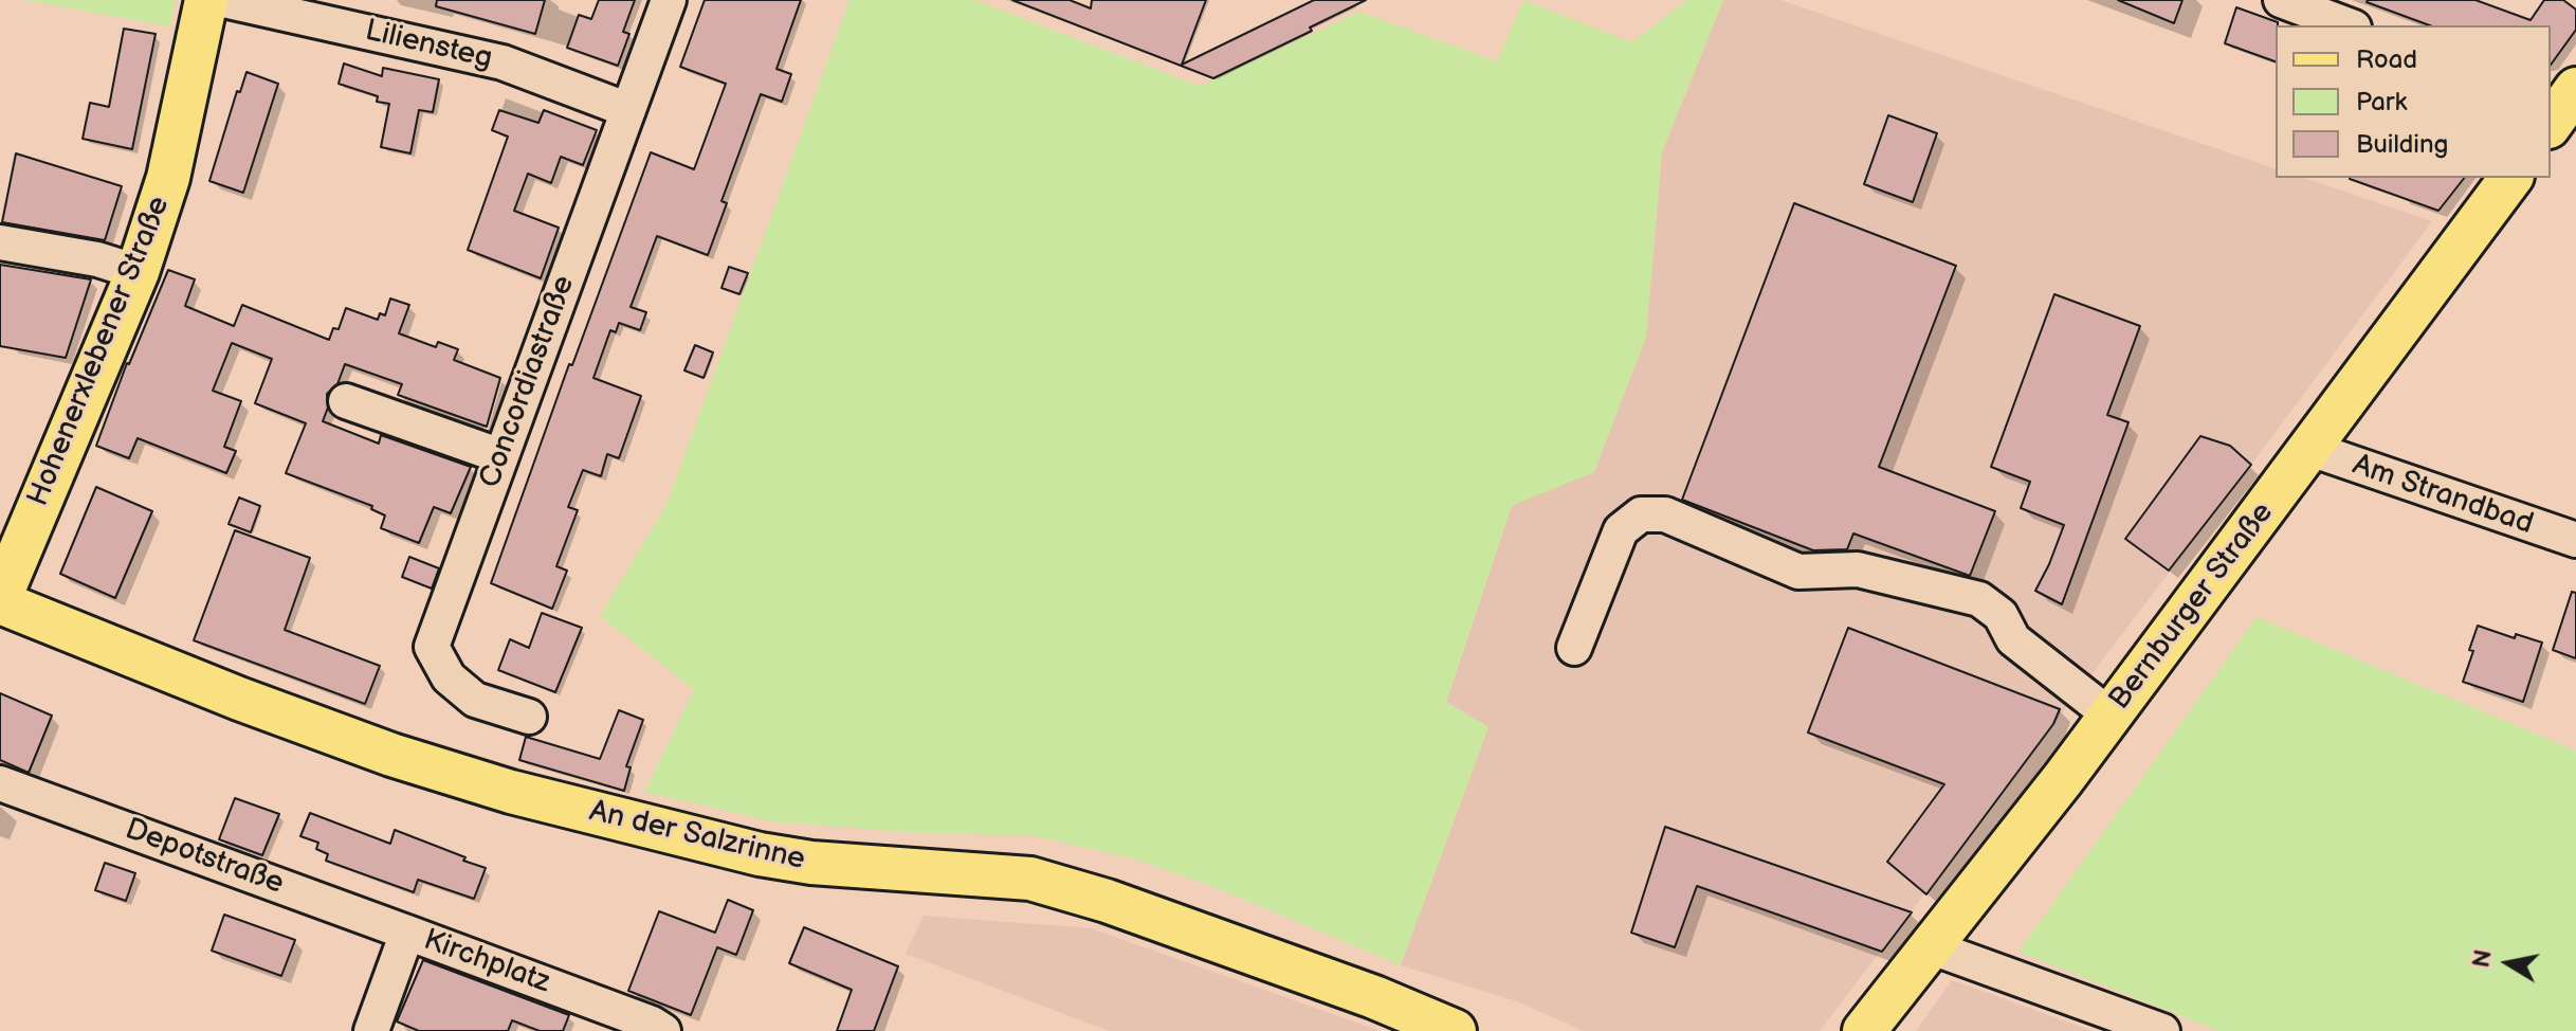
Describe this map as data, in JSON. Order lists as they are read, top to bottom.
{
  "streets": {
    "main road": ["Hohenerxlebener Straße", "Bernburger Straße", "An der Salzrinne"],
    "street": [
      "Liliensteg",
      "Concordiastraße",
      "Am Strandbad",
      "Depotstraße",
      "Kirchplatz"
    ]
  },
  "crossings": [
    ["Liliensteg", "Concordiastraße"],
    ["Hohenerxlebener Straße", "An der Salzrinne"],
    ["Am Strandbad", "Bernburger Straße"],
    ["Depotstraße", "Kirchplatz"]
  ],
  "legend": ["Road", "Park", "Building"],
  "north": "left"
}
